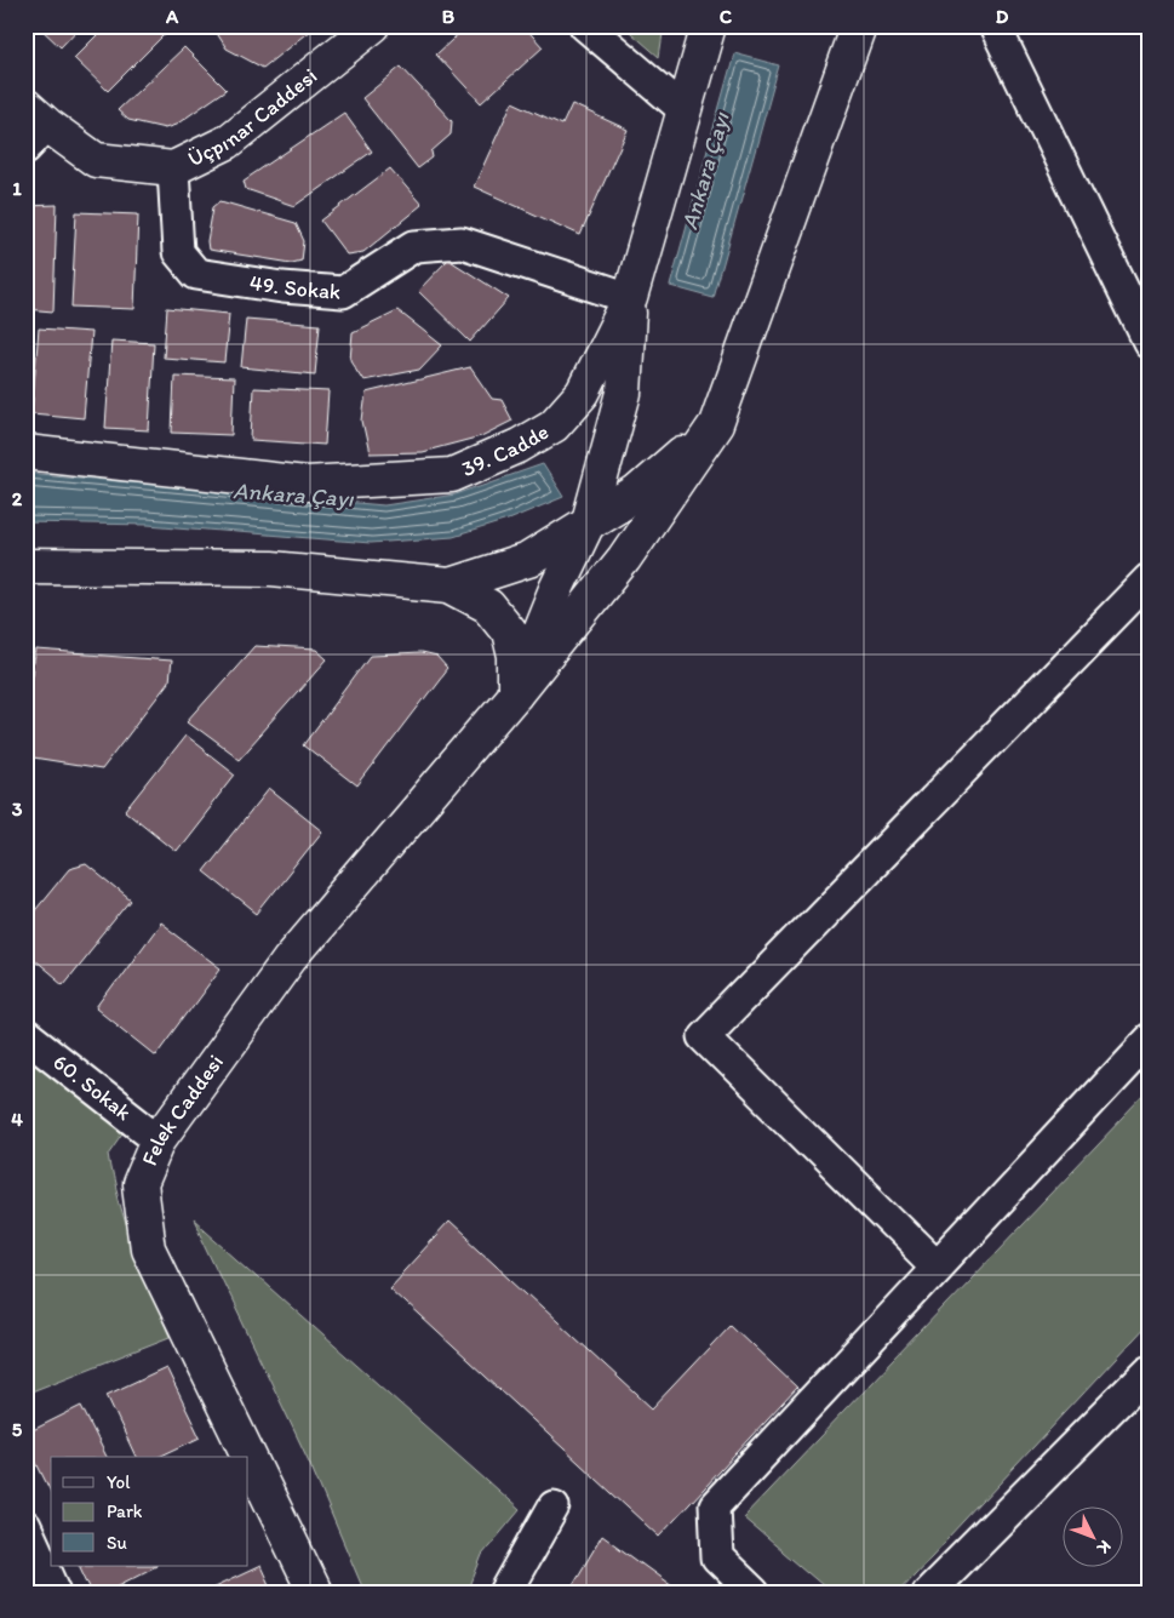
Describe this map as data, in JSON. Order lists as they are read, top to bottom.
{
  "streets": {
    "street": [
      "Üçpınar Caddesi",
      "49. Sokak",
      "39. Cadde",
      "60. Sokak",
      "Felek Caddesi"
    ]
  },
  "crossings": [
    ["Üçpınar Caddesi", "49. Sokak"],
    ["49. Sokak", "39. Cadde"],
    ["60. Sokak", "Felek Caddesi"]
  ],
  "water": ["Ankara Çayı"],
  "legend": ["Yol", "Park", "Su"],
  "north": "bottom right",
  "grid": {
    "columns": [
      "A",
      "B",
      "C",
      "D"
    ],
    "rows": [
      "1",
      "2",
      "3",
      "4",
      "5"
    ]
  }
}
